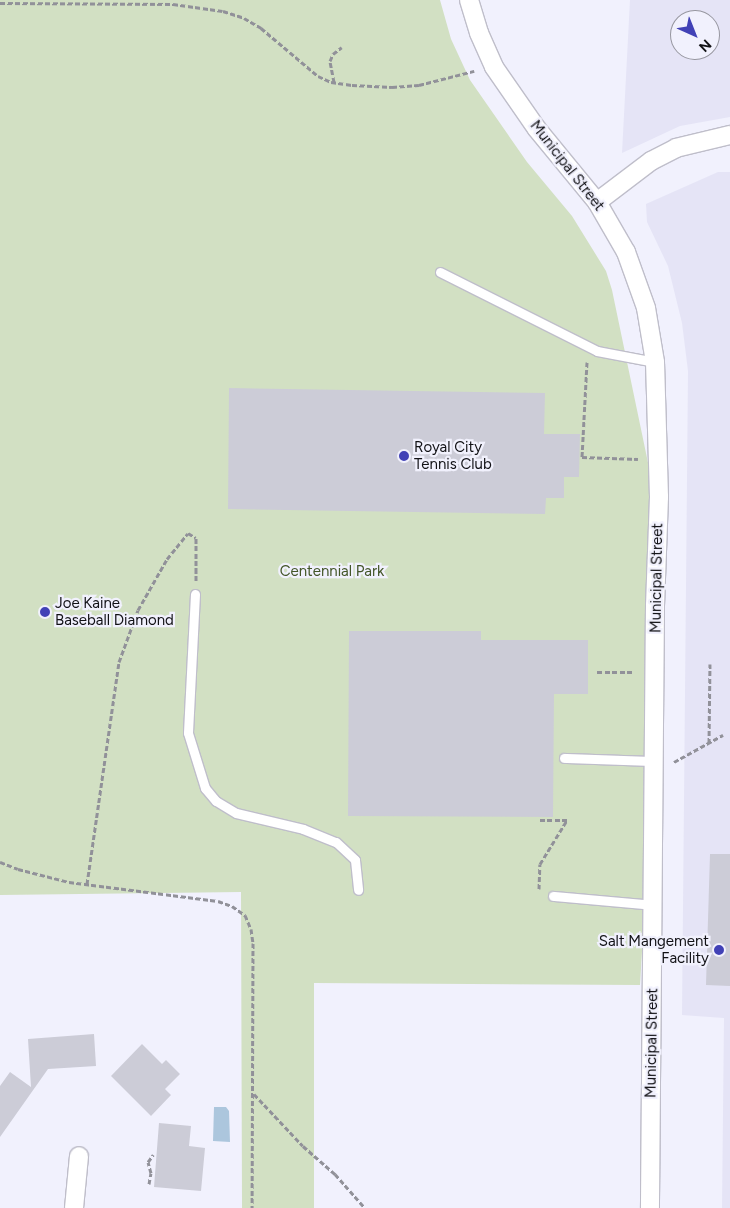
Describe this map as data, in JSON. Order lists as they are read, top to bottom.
{
  "streets": {
    "street": ["Municipal Street"]
  },
  "parks": ["Centennial Park"],
  "places": ["Royal City Tennis Club", "Joe Kaine Baseball Diamond", "Salt Mangement Facility"],
  "north": "bottom right"
}
